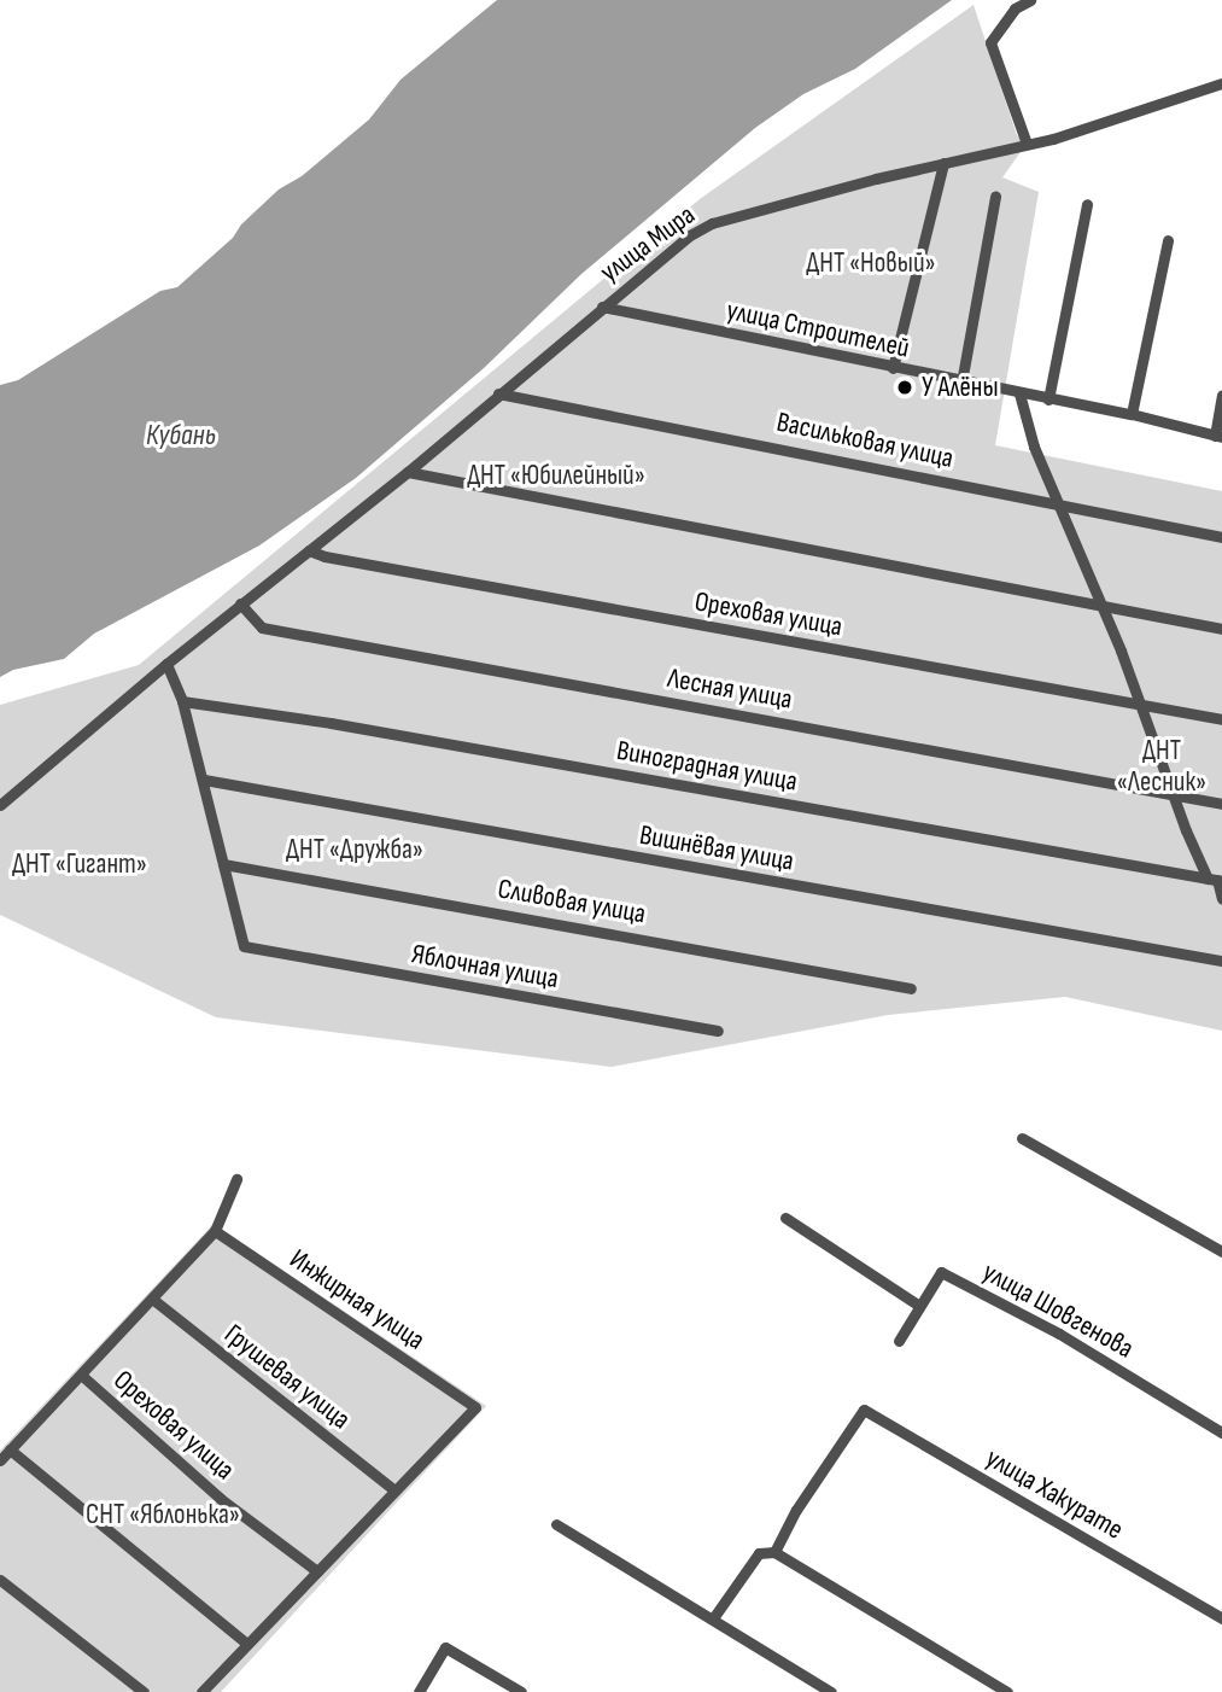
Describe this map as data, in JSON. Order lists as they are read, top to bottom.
{
  "streets": {
    "street": [
      "улица Мира",
      "улица Строителей",
      "Васильковая улица",
      "Ореховая улица",
      "Лесная улица",
      "Виноградная улица",
      "Вишнёвая улица",
      "Сливовая улица",
      "Яблочная улица",
      "Инжирная улица",
      "улица Шовгенова",
      "Грушевая улица",
      "улица Хакурате"
    ]
  },
  "crossings": [
    ["улица Мира", "улица Строителей"],
    ["улица Мира", "Васильковая улица"],
    ["улица Мира", "Ореховая улица"],
    ["улица Мира", "Лесная улица"],
    ["Сливовая улица", "Яблочная улица"],
    ["Инжирная улица", "Грушевая улица"]
  ],
  "water": ["Кубань"],
  "parks": [
    "ДНТ «Новый»",
    "ДНТ «Юбилейный»",
    "ДНТ «Лесник»",
    "ДНТ «Дружба»",
    "ДНТ «Гигант»",
    "СНТ «Яблонька»"
  ],
  "places": ["У Алёны"]
}
